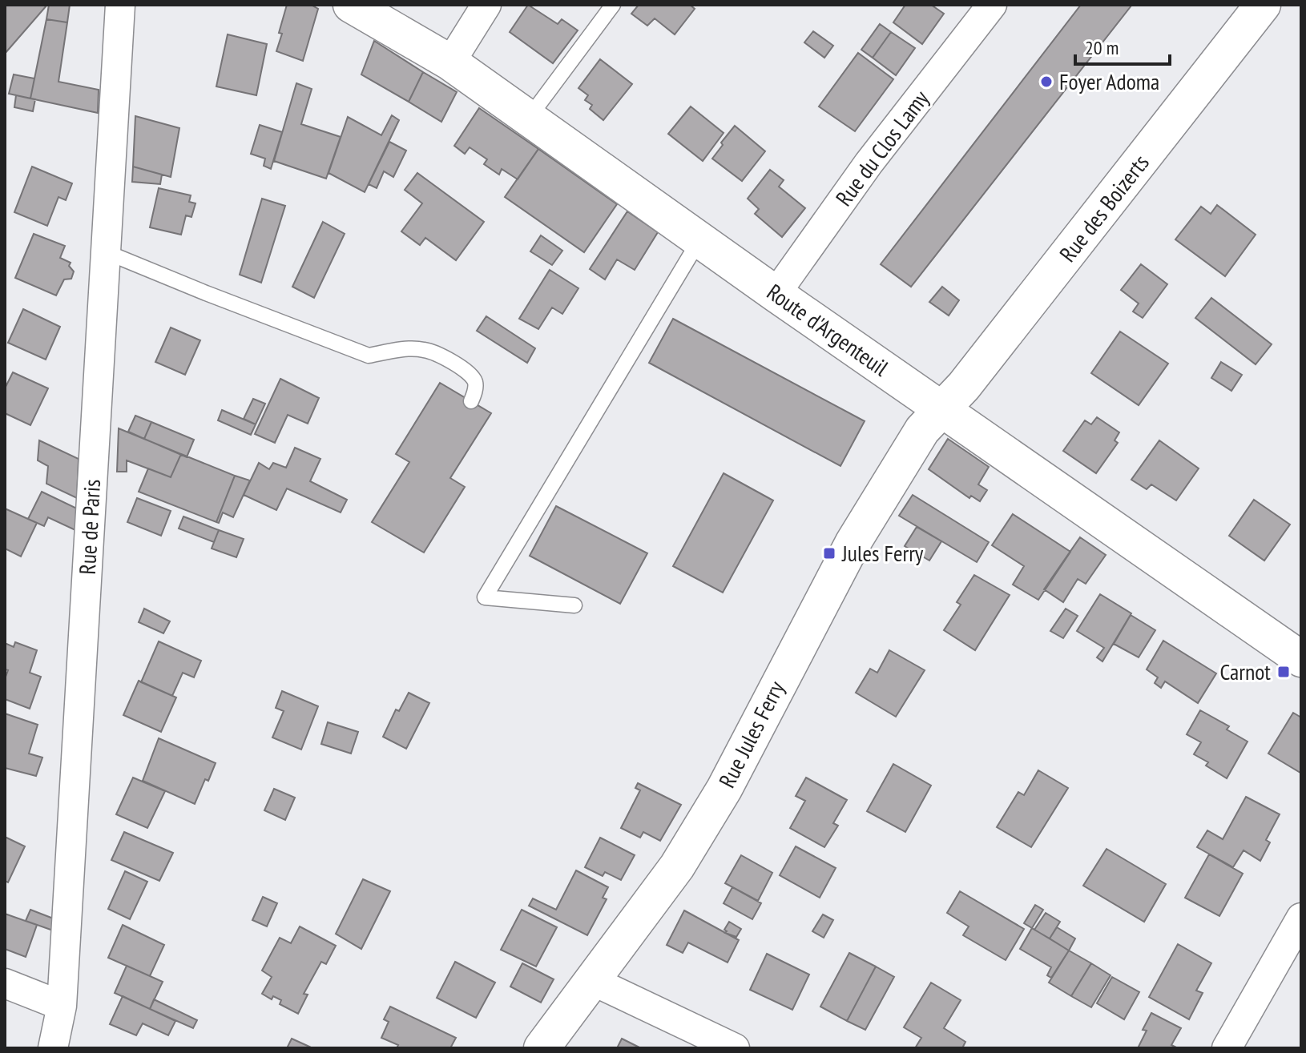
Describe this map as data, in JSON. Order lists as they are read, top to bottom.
{
  "streets": {
    "street": [
      "Rue du Clos Lamy",
      "Rue des Boizerts",
      "Route d'Argenteuil",
      "Rue de Paris",
      "Rue Jules Ferry"
    ]
  },
  "crossings": [
    ["Rue du Clos Lamy", "Route d'Argenteuil"],
    ["Rue des Boizerts", "Route d'Argenteuil"],
    ["Rue des Boizerts", "Rue Jules Ferry"],
    ["Route d'Argenteuil", "Rue Jules Ferry"]
  ],
  "places": {
    "other": ["Foyer Adoma"],
    "transit": ["Jules Ferry", "Carnot"]
  },
  "scale_bar": "20 m"
}
